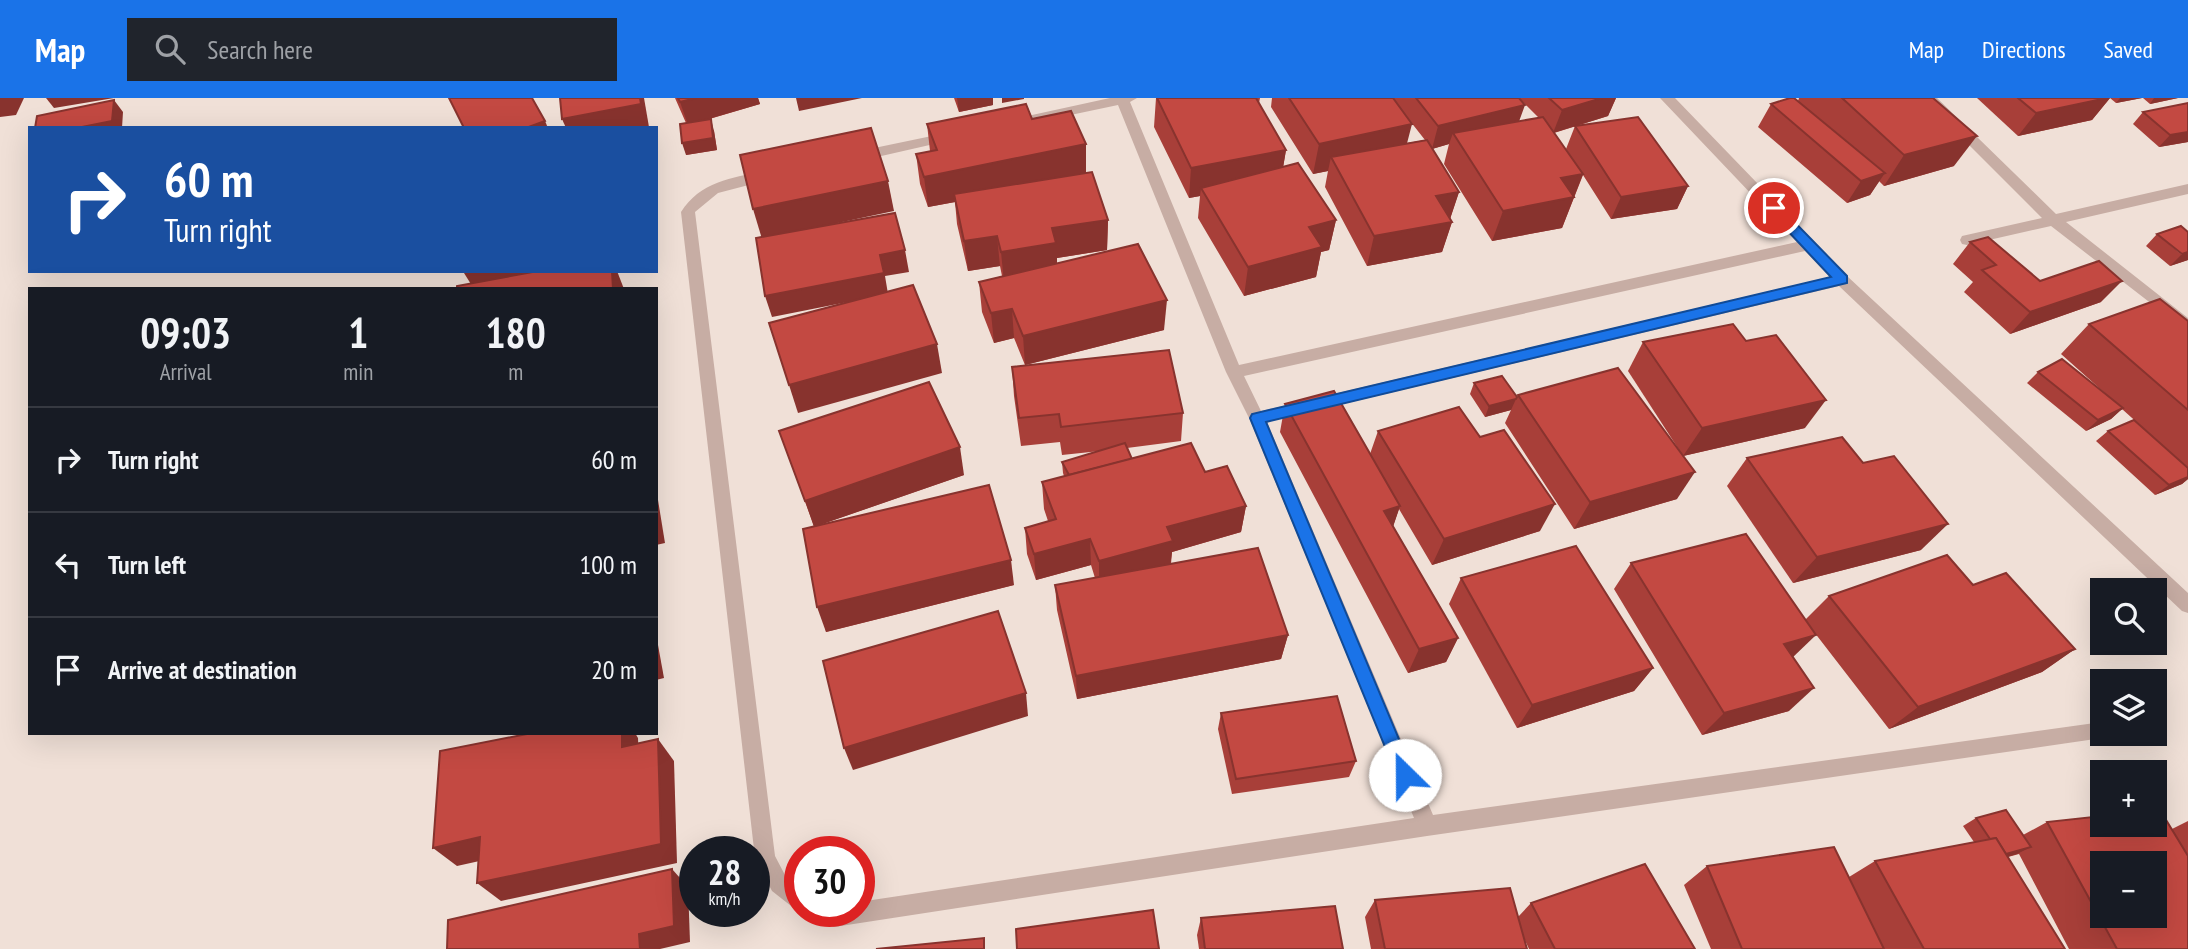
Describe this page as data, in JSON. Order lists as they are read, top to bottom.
{
  "page": {
    "header": "Map",
    "search": "Search here",
    "nav": ["Map", "Directions", "Saved"],
    "turn": ["60 m", "Turn right"],
    "eta": [
      "09:03",
      "Arrival",
      "1",
      "min",
      "180",
      "m"
    ],
    "list": [
      {
        "name": "Turn right",
        "value": "60 m"
      },
      {
        "name": "Turn left",
        "value": "100 m"
      },
      {
        "name": "Arrive at destination",
        "value": "20 m"
      }
    ],
    "map_buttons": ["+", "−"],
    "speed": "28 km/h",
    "limit": "30"
  }
}
